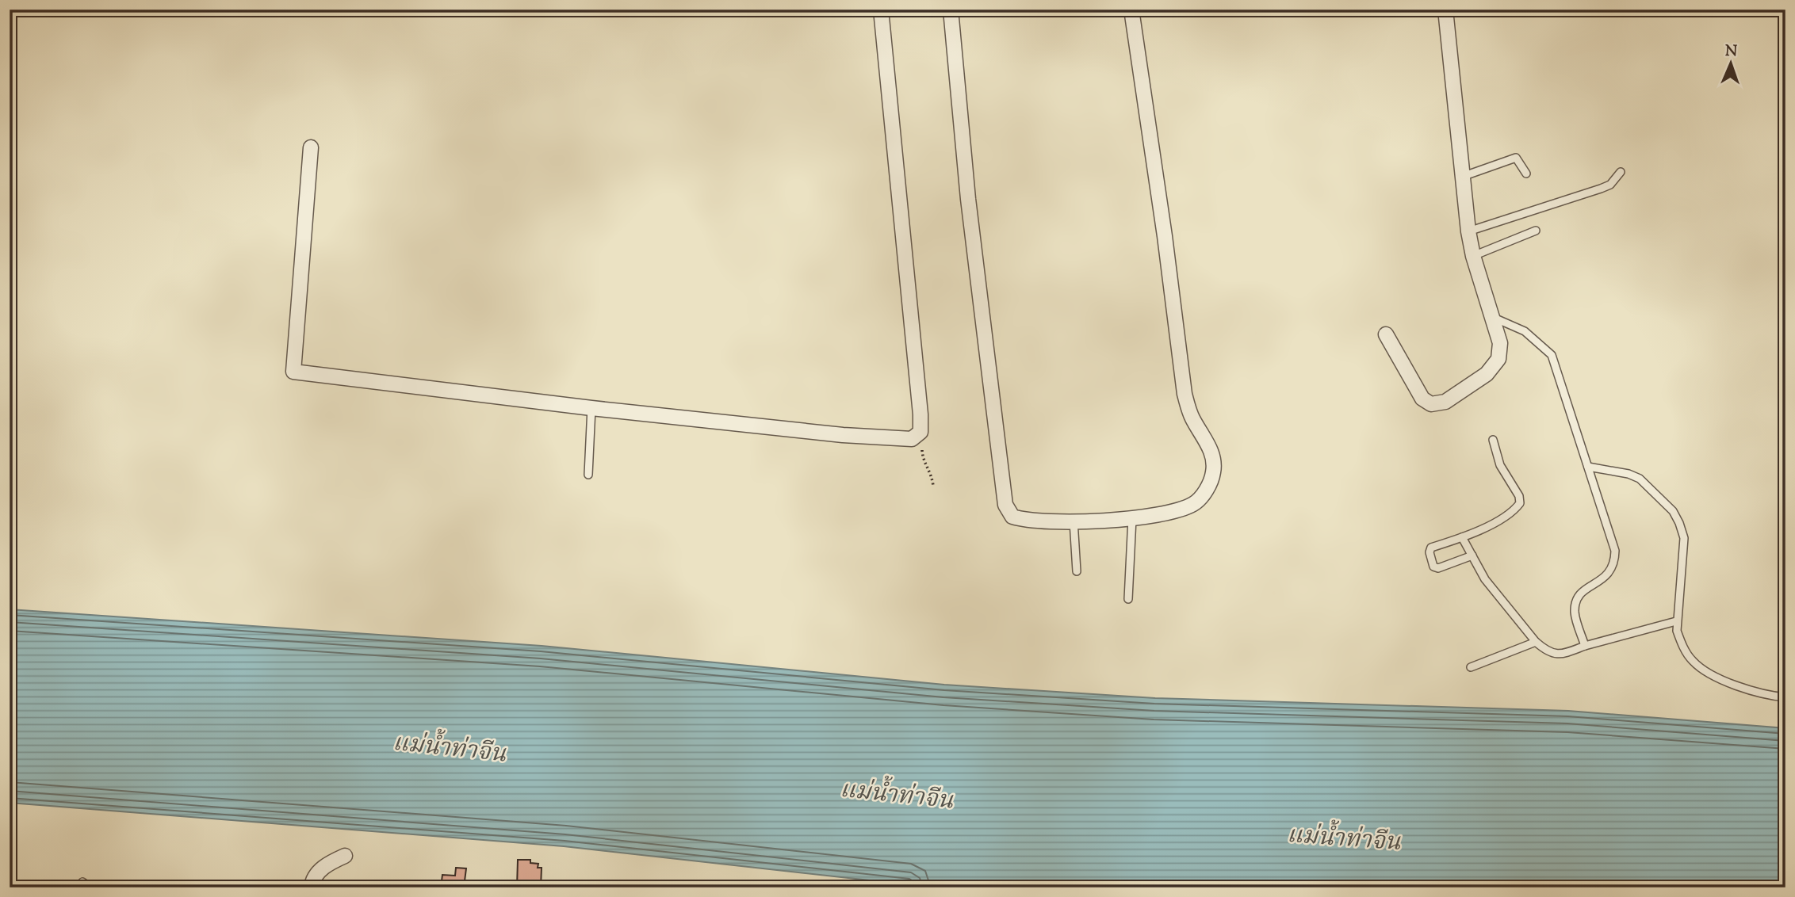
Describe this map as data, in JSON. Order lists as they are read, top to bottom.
{
  "water": ["แม่น้ำท่าจีน"],
  "north": "top"
}
